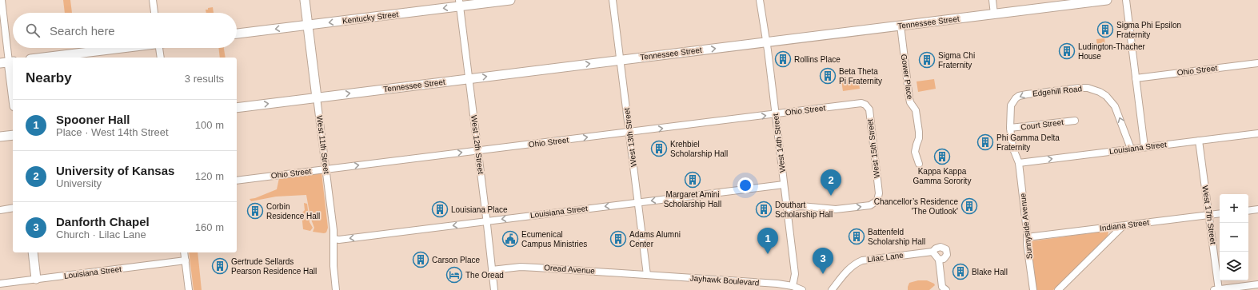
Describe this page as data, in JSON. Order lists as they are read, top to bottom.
{
  "streets": {
    "main road": ["Kentucky Street", "Tennessee Street", "West 11th Street"],
    "street": [
      "Ohio Street",
      "Gower Place",
      "Edgehill Road",
      "Court Street",
      "West 13th Street",
      "West 14th Street",
      "West 12th Street",
      "Louisiana Street",
      "West 15th Street",
      "West 17th Street",
      "Indiana Street",
      "Sunnyside Avenue",
      "Lilac Lane",
      "Oread Avenue",
      "Jayhawk Boulevard"
    ]
  },
  "crossings": [
    ["Kentucky Street", "West 11th Street"],
    ["Kentucky Street", "West 12th Street"],
    ["Tennessee Street", "Gower Place"],
    ["Tennessee Street", "West 13th Street"],
    ["Tennessee Street", "West 14th Street"],
    ["Tennessee Street", "West 11th Street"],
    ["Tennessee Street", "West 12th Street"],
    ["Ohio Street", "West 13th Street"],
    ["Ohio Street", "West 14th Street"],
    ["Ohio Street", "West 11th Street"],
    ["Ohio Street", "West 12th Street"],
    ["Ohio Street", "West 15th Street"],
    ["Edgehill Road", "Court Street"],
    ["Edgehill Road", "Louisiana Street"],
    ["Edgehill Road", "Sunnyside Avenue"],
    ["West 13th Street", "Louisiana Street"],
    ["West 13th Street", "Oread Avenue"],
    ["West 13th Street", "Jayhawk Boulevard"],
    ["West 14th Street", "Louisiana Street"],
    ["West 14th Street", "West 15th Street"],
    ["West 14th Street", "Jayhawk Boulevard"],
    ["West 11th Street", "Louisiana Street"],
    ["West 12th Street", "Louisiana Street"],
    ["West 12th Street", "Oread Avenue"],
    ["Louisiana Street", "West 17th Street"],
    ["Louisiana Street", "Sunnyside Avenue"],
    ["West 17th Street", "Indiana Street"],
    ["Indiana Street", "Sunnyside Avenue"],
    ["Oread Avenue", "Jayhawk Boulevard"]
  ],
  "one_way": ["Kentucky Street", "Tennessee Street", "Ohio Street"],
  "places": {
    "building": [
      "Sigma Phi Epsilon Fraternity",
      "Ludington-Thacher House",
      "Rollins Place",
      "Sigma Chi Fraternity",
      "Beta Theta Pi Fraternity",
      "Phi Gamma Delta Fraternity",
      "Krehbiel Scholarship Hall",
      "Kappa Kappa Gamma Sorority",
      "Margaret Amini Scholarship Hall",
      "Chancellor’s Residence 'The Outlook'",
      "Louisiana Place",
      "Douthart Scholarship Hall",
      "Corbin Residence Hall",
      "Battenfeld Scholarship Hall",
      "Adams Alumni Center",
      "Carson Place",
      "Gertrude Sellards Pearson Residence Hall",
      "Blake Hall"
    ],
    "public building": ["Ecumenical Campus Ministries"],
    "hotel": ["The Oread"]
  },
  "page": {
    "search": "Search here",
    "heading": ["Nearby", "3 results"],
    "list": [
      {
        "mark": "1",
        "name": "Spooner Hall",
        "note": "Place · West 14th Street",
        "value": "100 m"
      },
      {
        "mark": "2",
        "name": "University of Kansas",
        "note": "University",
        "value": "120 m"
      },
      {
        "mark": "3",
        "name": "Danforth Chapel",
        "note": "Church · Lilac Lane",
        "value": "160 m"
      }
    ],
    "pins": ["2", "1", "3"],
    "map_buttons": ["+", "−"]
  }
}
